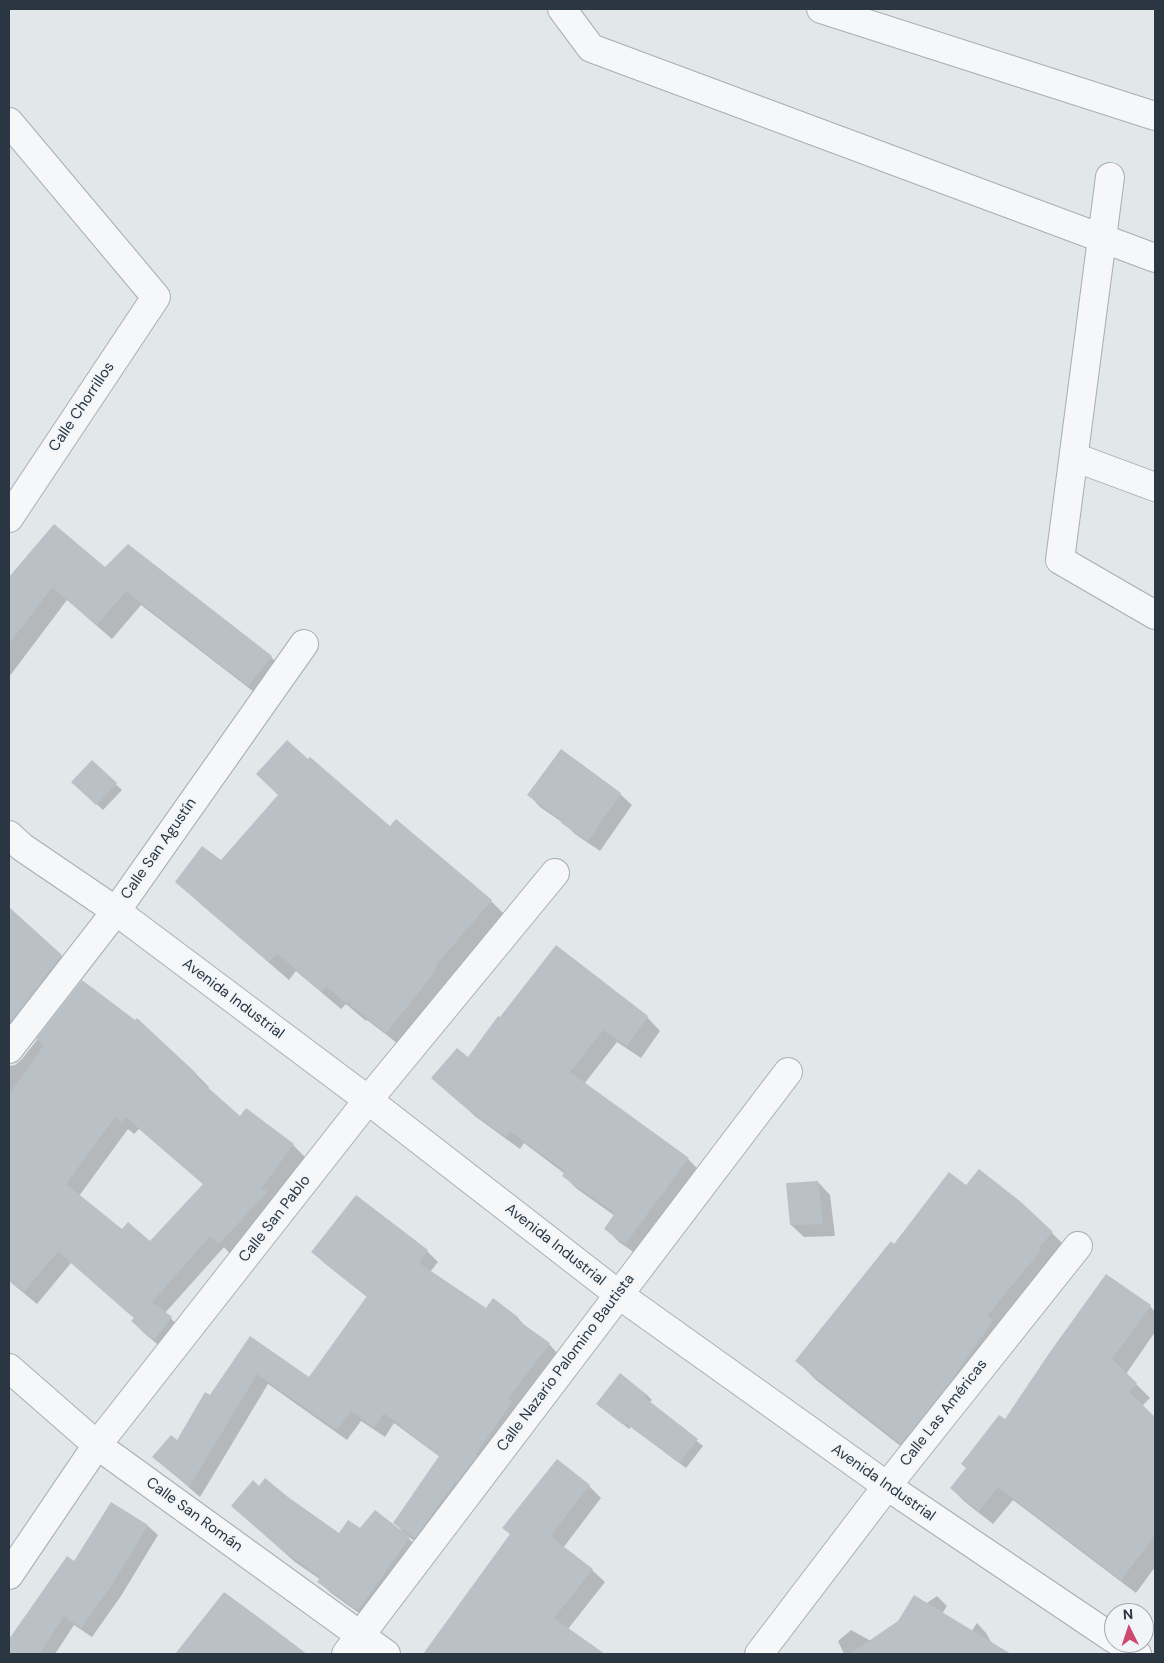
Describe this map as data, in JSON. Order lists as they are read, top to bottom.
{
  "streets": {
    "street": [
      "Calle Chorrillos",
      "Calle San Agustín",
      "Avenida Industrial",
      "Calle San Pablo",
      "Calle Nazario Palomino Bautista",
      "Calle Las Américas",
      "Calle San Román"
    ]
  },
  "crossings": [
    ["Calle San Agustín", "Avenida Industrial"],
    ["Avenida Industrial", "Calle San Pablo"],
    ["Avenida Industrial", "Calle Nazario Palomino Bautista"],
    ["Avenida Industrial", "Calle Las Américas"],
    ["Calle San Pablo", "Calle San Román"],
    ["Calle Nazario Palomino Bautista", "Calle San Román"]
  ],
  "north": "top"
}
